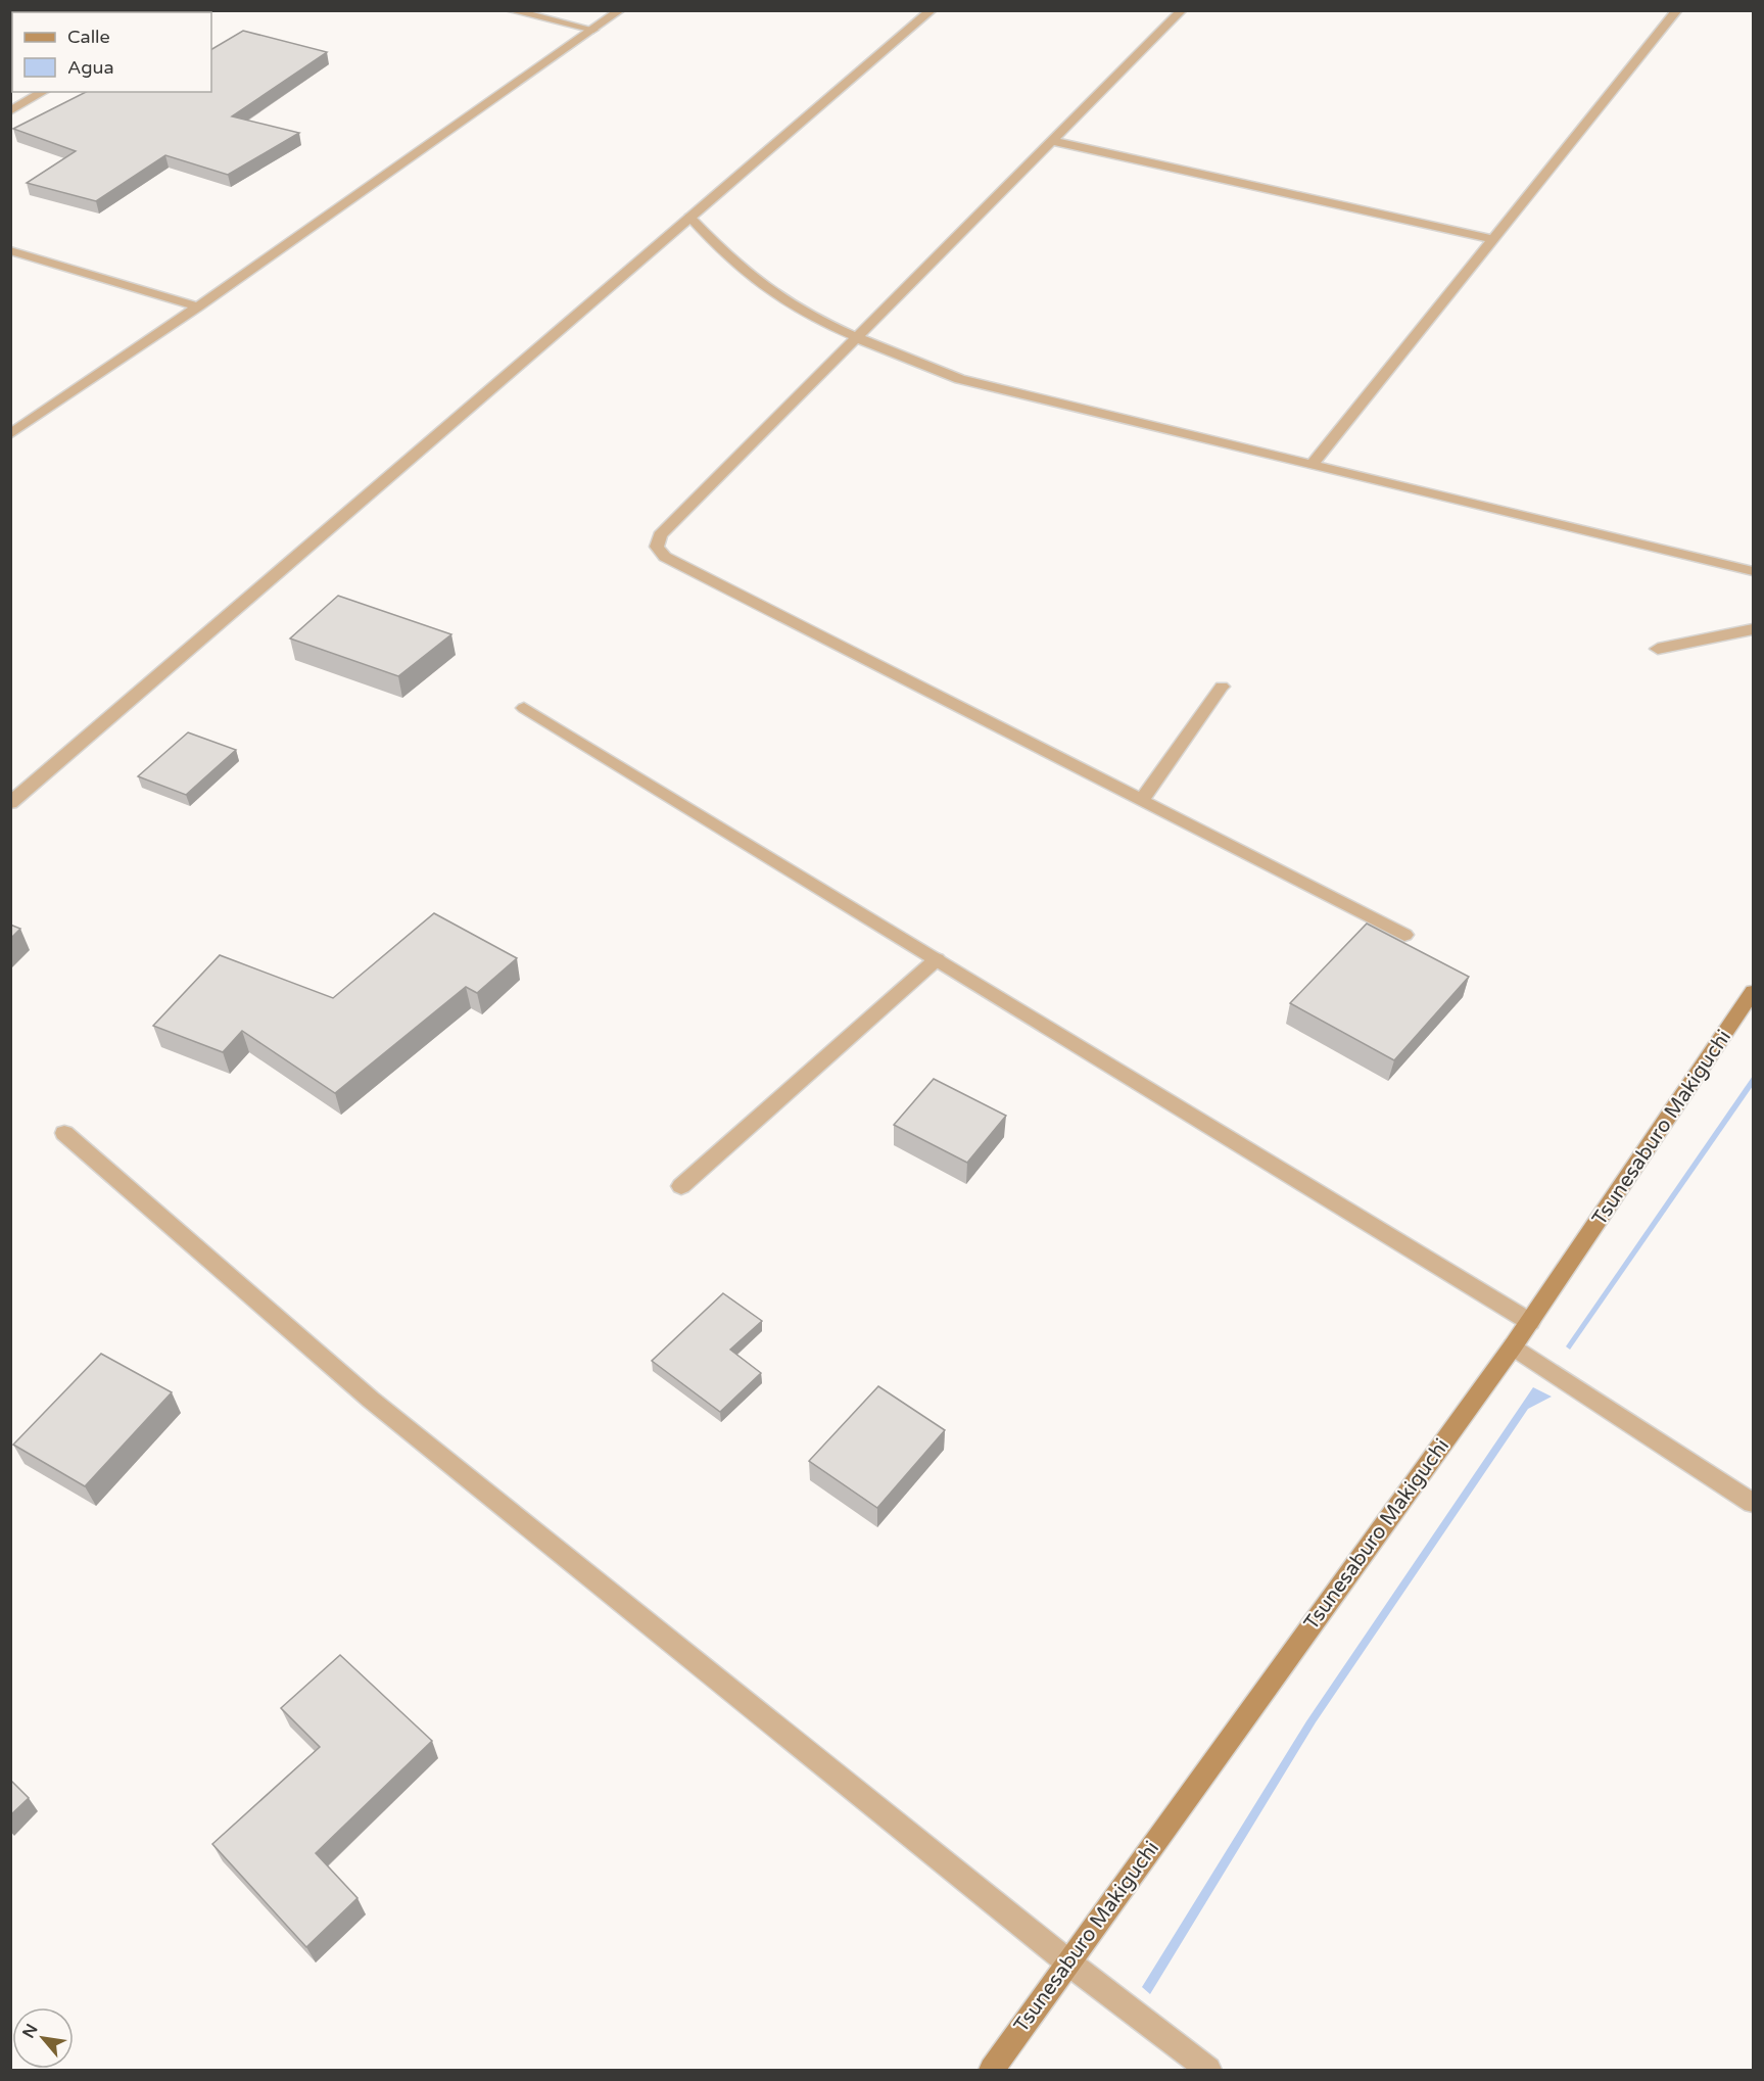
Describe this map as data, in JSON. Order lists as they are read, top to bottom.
{
  "streets": {
    "street": ["Tsunesaburo Makiguchi"]
  },
  "legend": ["Calle", "Agua"],
  "north": "top left"
}
